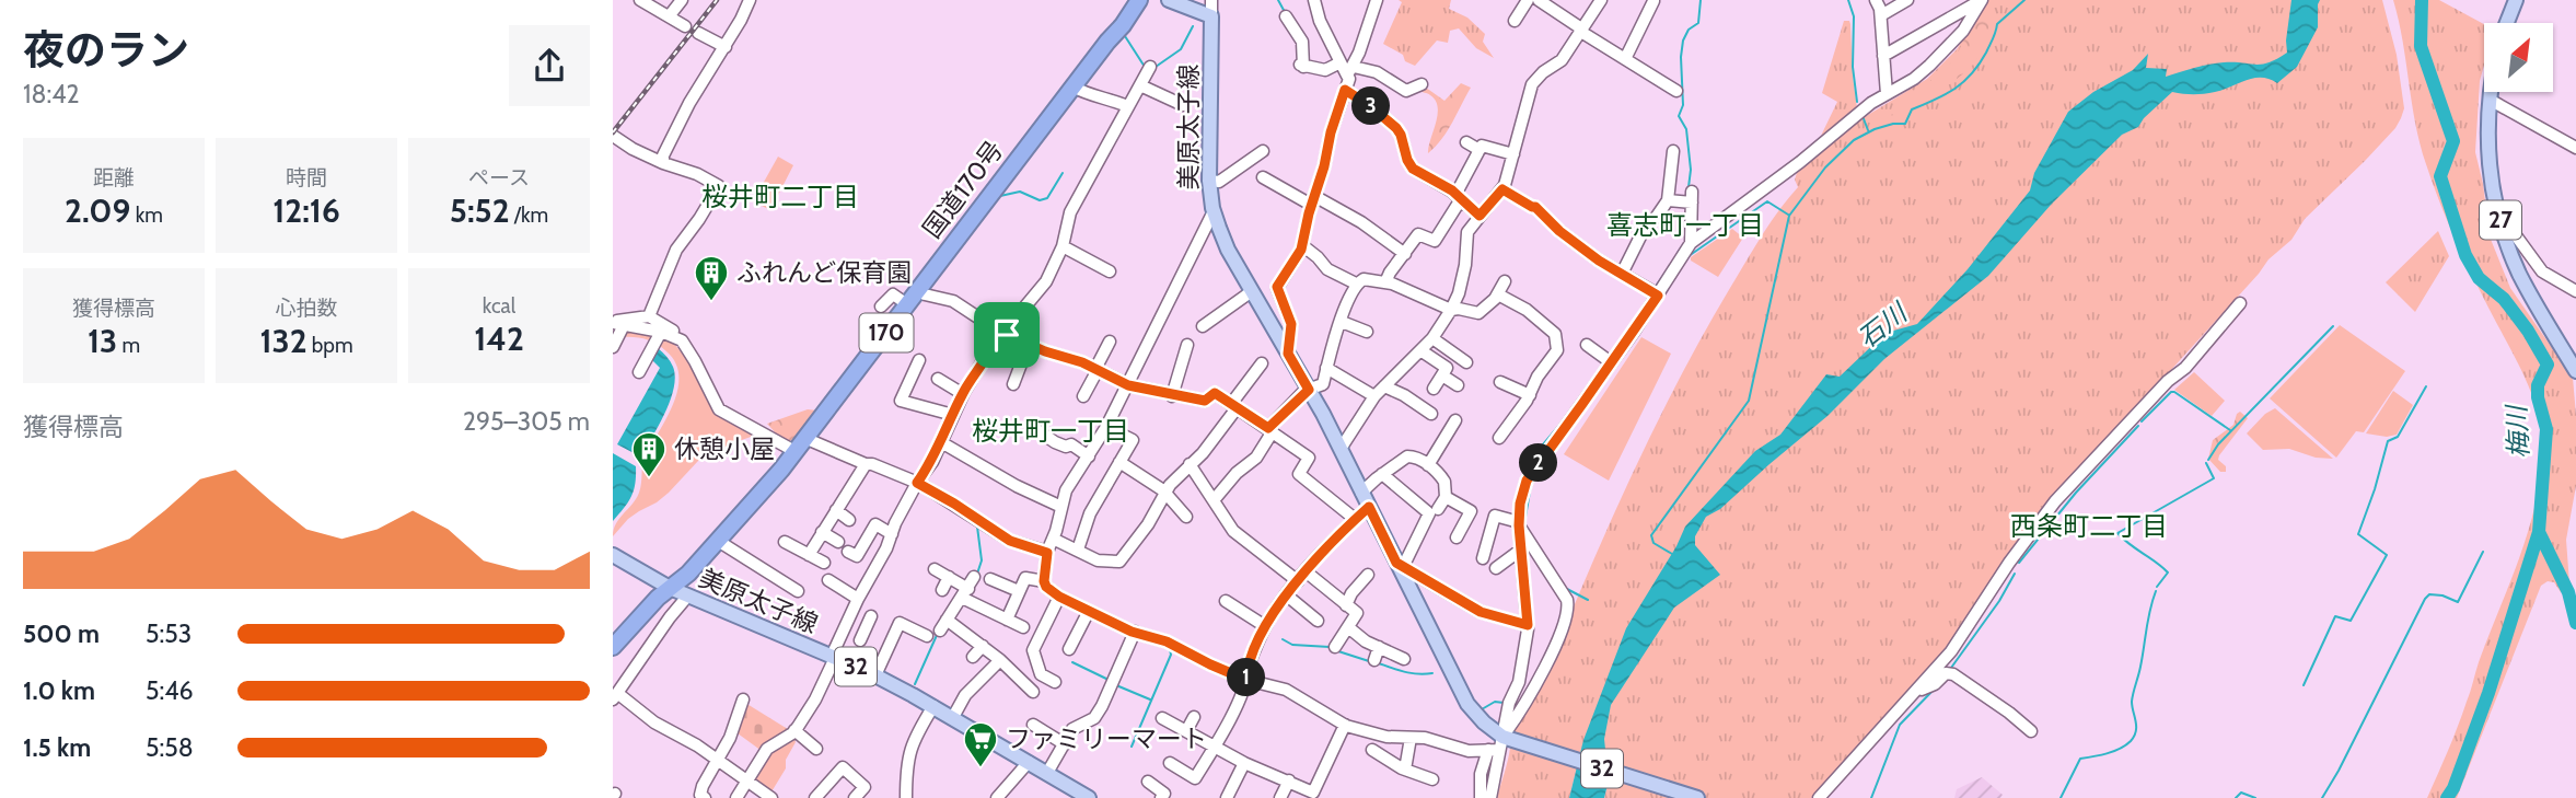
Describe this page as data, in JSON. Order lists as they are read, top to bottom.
{
  "streets": {
    "highway": ["国道170号", "170"],
    "main road": ["美原太子線", "27", "32"]
  },
  "crossings": [
    ["美原太子線", "国道170号"]
  ],
  "districts": [
    "桜井町二丁目",
    "喜志町一丁目",
    "桜井町一丁目",
    "西条町二丁目"
  ],
  "water": ["石川", "梅川"],
  "places": {
    "building": ["ふれんど保育園", "休憩小屋"],
    "supermarket": ["ファミリーマート"]
  },
  "north": "top right",
  "page": {
    "heading": ["夜のラン", "18:42"],
    "pins": ["3", "2", "1"],
    "stats": [
      ["距離", "2.09 km"],
      ["時間", "12:16"],
      ["ペース", "5:52 /km"],
      ["獲得標高", "13 m"],
      ["心拍数", "132 bpm"],
      ["kcal", "142"]
    ],
    "chart": ["獲得標高", "295–305 m"],
    "list": [
      {
        "name": "500 m",
        "note": "5:53"
      },
      {
        "name": "1.0 km",
        "note": "5:46"
      },
      {
        "name": "1.5 km",
        "note": "5:58"
      }
    ]
  }
}
